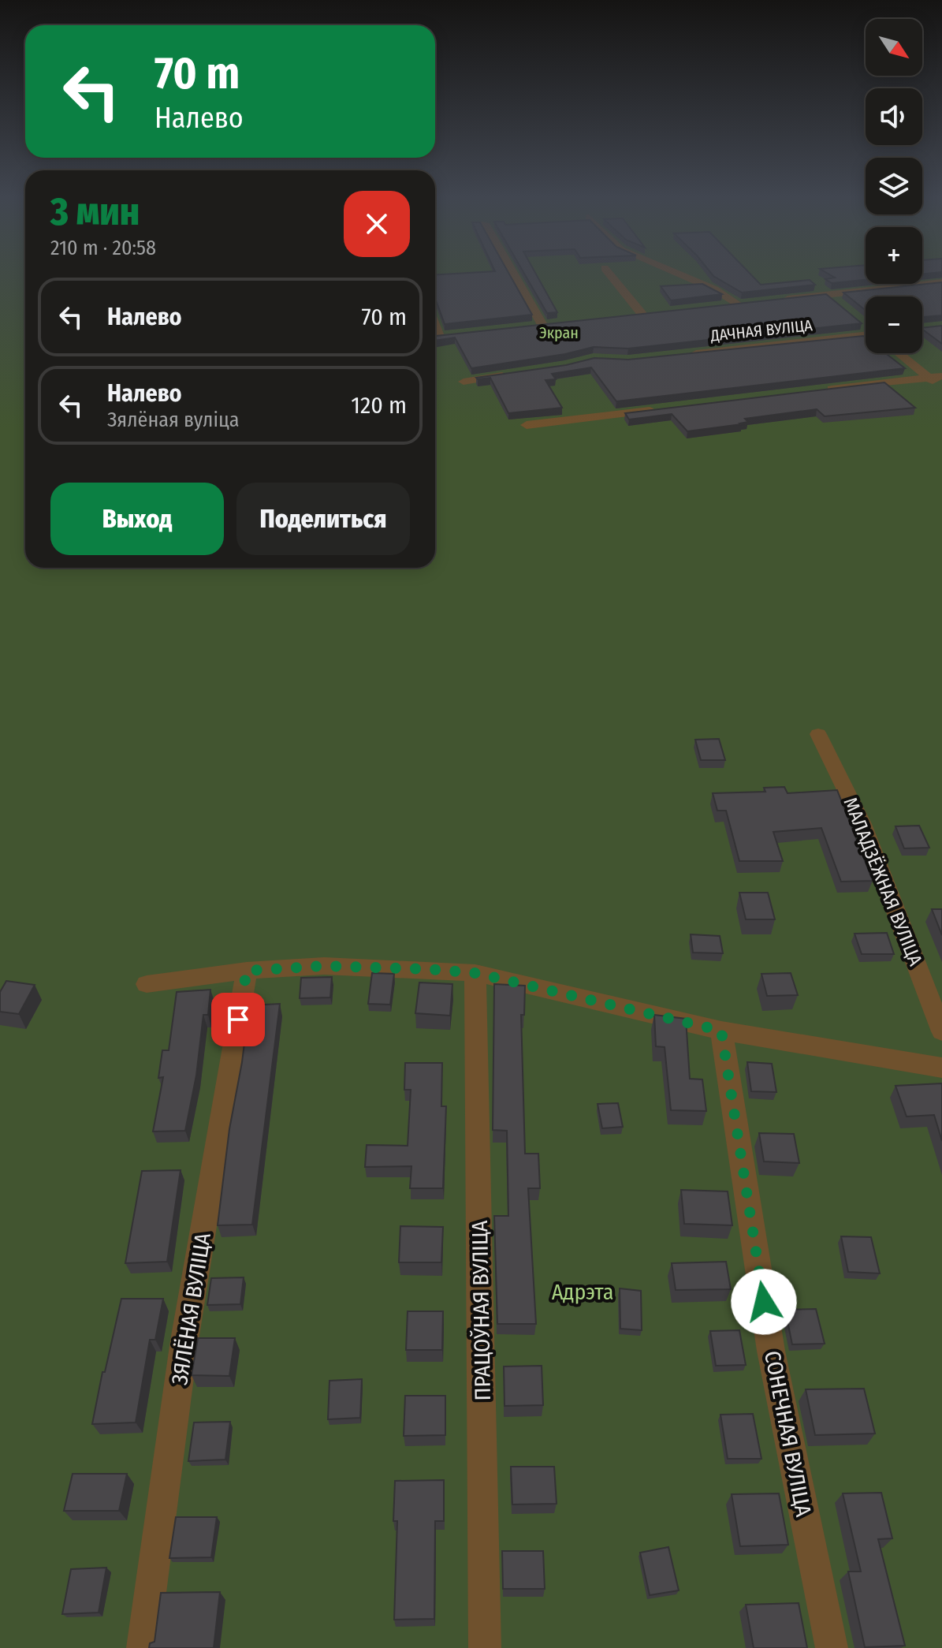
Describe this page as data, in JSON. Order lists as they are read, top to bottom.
{
  "streets": {
    "street": [
      "ДАЧНАЯ ВУЛІЦА",
      "МАЛАДЗЁЖНАЯ ВУЛІЦА",
      "ЗЯЛЁНАЯ ВУЛІЦА",
      "ПРАЦОЎНАЯ ВУЛІЦА",
      "СОНЕЧНАЯ ВУЛІЦА"
    ]
  },
  "parks": ["Экран", "Адрэта"],
  "north": "bottom right",
  "page": {
    "map_buttons": ["+", "−"],
    "turn": ["70 m", "Налево"],
    "heading": ["3 мин", "210 m · 20:58"],
    "list": [
      {
        "name": "Налево",
        "value": "70 m"
      },
      {
        "name": "Налево",
        "note": "Зялёная вуліца",
        "value": "120 m"
      }
    ],
    "buttons": ["Выход", "Поделиться"]
  }
}
